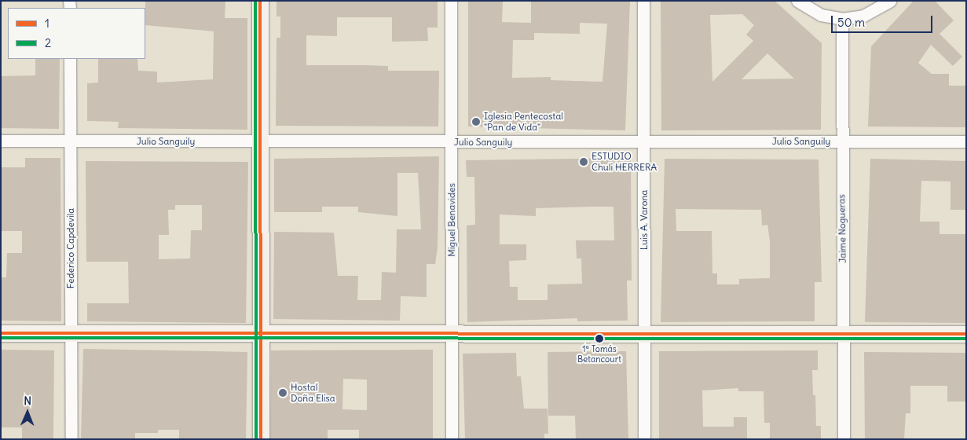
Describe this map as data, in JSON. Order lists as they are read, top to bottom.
{
  "streets": {
    "street": [
      "Julio Sanguily",
      "Miguel Benavides",
      "Luis A. Varona",
      "Jaime Nogueras",
      "Federico Capdevila"
    ]
  },
  "crossings": [
    ["Julio Sanguily", "Miguel Benavides"],
    ["Julio Sanguily", "Luis A. Varona"],
    ["Julio Sanguily", "Jaime Nogueras"],
    ["Julio Sanguily", "Federico Capdevila"]
  ],
  "places": [
    "Iglesia Pentecostal \"Pan de Vida\"",
    "ESTUDIO Chuli HERRERA",
    "1ª Tomás Betancourt",
    "Hostal Doña Elisa"
  ],
  "lines": ["transit line 1", "transit line 2"],
  "legend": ["1", "2"],
  "scale_bar": "50 m",
  "north": "top"
}
